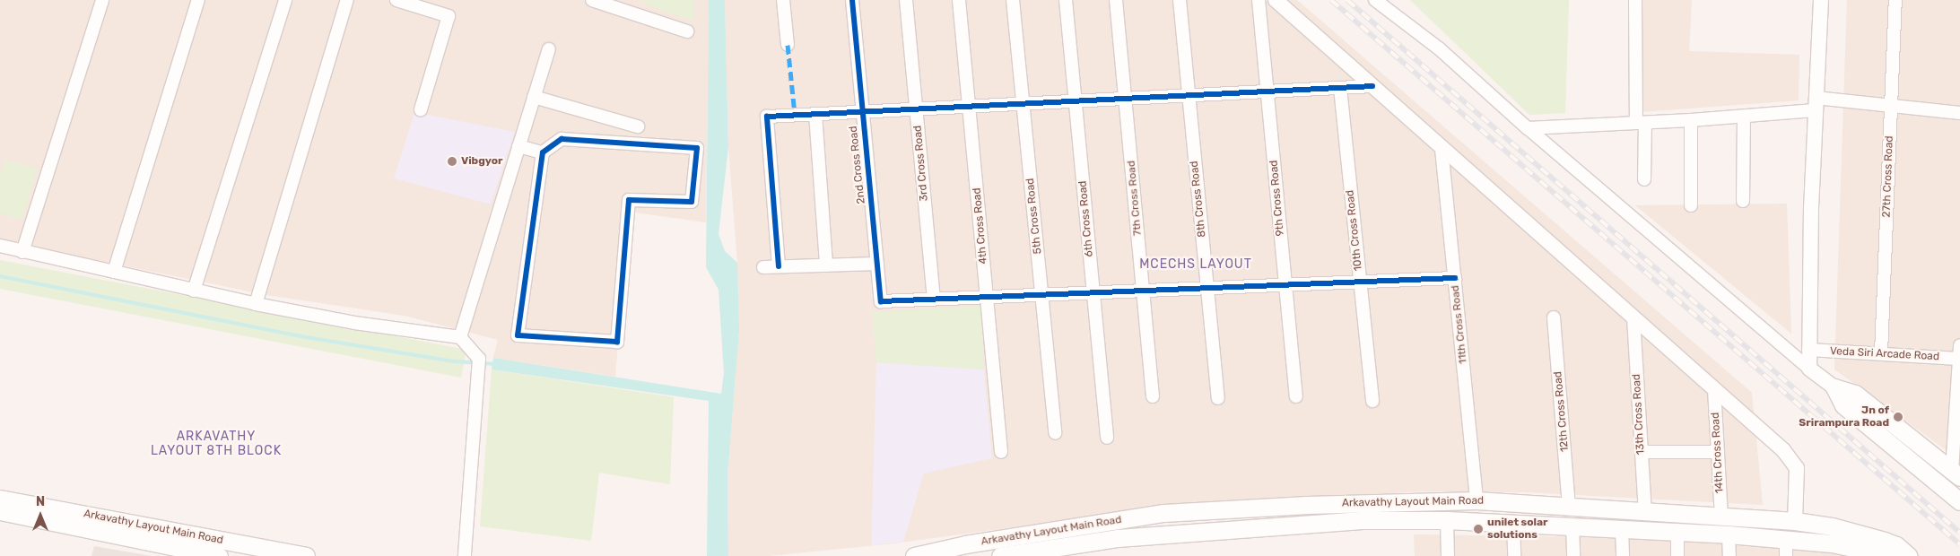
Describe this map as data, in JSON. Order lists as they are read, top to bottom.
{
  "streets": {
    "main road": ["Arkavathy Layout Main Road"],
    "street": [
      "3rd Cross Road",
      "2nd Cross Road",
      "27th Cross Road",
      "7th Cross Road",
      "9th Cross Road",
      "8th Cross Road",
      "5th Cross Road",
      "6th Cross Road",
      "4th Cross Road",
      "10th Cross Road",
      "11th Cross Road",
      "Veda Siri Arcade Road",
      "12th Cross Road",
      "13th Cross Road",
      "14th Cross Road"
    ]
  },
  "crossings": [
    ["3rd Cross Road", "2nd Cross Road"],
    ["27th Cross Road", "Veda Siri Arcade Road"],
    ["11th Cross Road", "Arkavathy Layout Main Road"],
    ["12th Cross Road", "Arkavathy Layout Main Road"],
    ["13th Cross Road", "Arkavathy Layout Main Road"],
    ["14th Cross Road", "Arkavathy Layout Main Road"]
  ],
  "districts": ["MCECHS LAYOUT", "ARKAVATHY LAYOUT 8TH BLOCK"],
  "places": ["Vibgyor", "Jn of Srirampura Road", "unilet solar solutions"],
  "north": "top"
}
